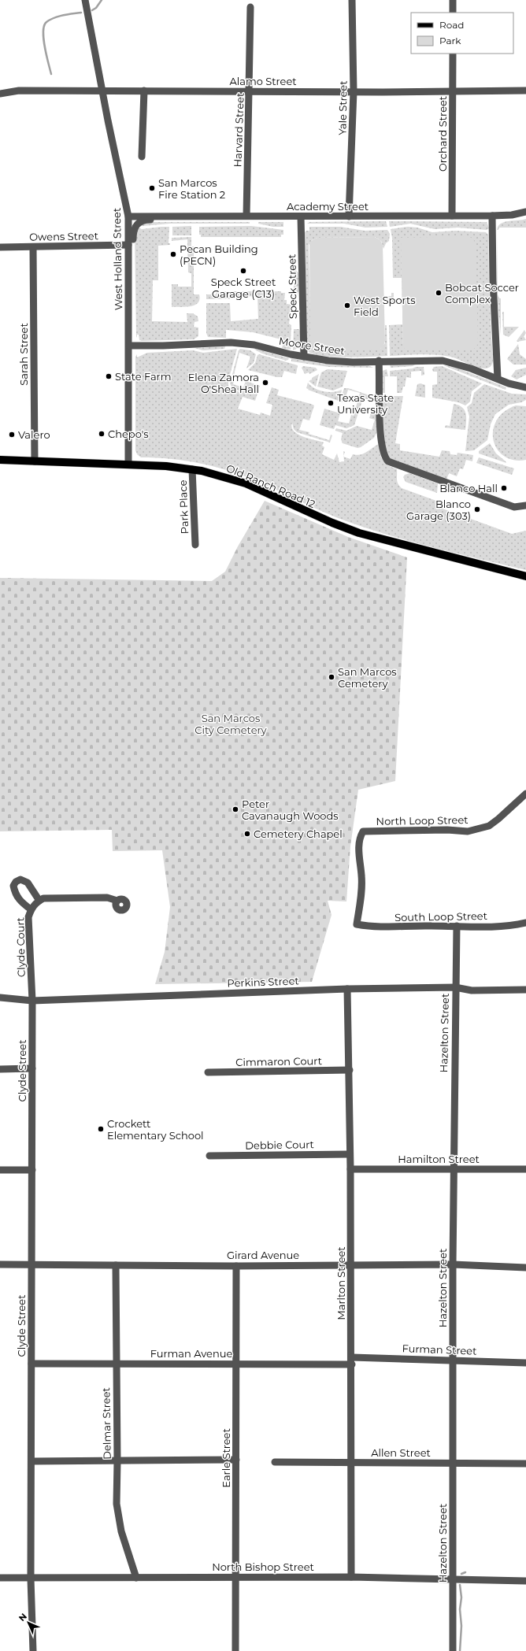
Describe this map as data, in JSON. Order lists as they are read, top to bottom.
{
  "streets": {
    "main road": ["Old Ranch Road 12"],
    "street": [
      "Alamo Street",
      "Yale Street",
      "Harvard Street",
      "Orchard Street",
      "Academy Street",
      "Owens Street",
      "West Holland Street",
      "Speck Street",
      "Moore Street",
      "Sarah Street",
      "Park Place",
      "North Loop Street",
      "South Loop Street",
      "Clyde Court",
      "Perkins Street",
      "Hazelton Street",
      "Cimmaron Court",
      "Clyde Street",
      "Debbie Court",
      "Hamilton Street",
      "Girard Avenue",
      "Marlton Street",
      "Furman Street",
      "Furman Avenue",
      "Delmar Street",
      "Allen Street",
      "Earle Street",
      "North Bishop Street"
    ]
  },
  "crossings": [
    ["Alamo Street", "Yale Street"],
    ["Alamo Street", "Harvard Street"],
    ["Alamo Street", "Orchard Street"],
    ["Alamo Street", "West Holland Street"],
    ["Yale Street", "Academy Street"],
    ["Harvard Street", "Academy Street"],
    ["Orchard Street", "Academy Street"],
    ["Academy Street", "West Holland Street"],
    ["Academy Street", "Speck Street"],
    ["Owens Street", "West Holland Street"],
    ["Owens Street", "Sarah Street"],
    ["West Holland Street", "Moore Street"],
    ["West Holland Street", "Old Ranch Road 12"],
    ["Speck Street", "Moore Street"],
    ["Sarah Street", "Old Ranch Road 12"],
    ["Old Ranch Road 12", "Park Place"],
    ["North Loop Street", "South Loop Street"],
    ["South Loop Street", "Hazelton Street"],
    ["Clyde Court", "Perkins Street"],
    ["Clyde Court", "Clyde Street"],
    ["Perkins Street", "Hazelton Street"],
    ["Perkins Street", "Clyde Street"],
    ["Perkins Street", "Marlton Street"],
    ["Hazelton Street", "Hamilton Street"],
    ["Hazelton Street", "Girard Avenue"],
    ["Hazelton Street", "Furman Street"],
    ["Hazelton Street", "Allen Street"],
    ["Hazelton Street", "North Bishop Street"],
    ["Cimmaron Court", "Marlton Street"],
    ["Clyde Street", "Girard Avenue"],
    ["Clyde Street", "Furman Avenue"],
    ["Clyde Street", "North Bishop Street"],
    ["Debbie Court", "Marlton Street"],
    ["Hamilton Street", "Marlton Street"],
    ["Girard Avenue", "Marlton Street"],
    ["Girard Avenue", "Delmar Street"],
    ["Girard Avenue", "Earle Street"],
    ["Marlton Street", "Furman Street"],
    ["Marlton Street", "Furman Avenue"],
    ["Marlton Street", "Allen Street"],
    ["Marlton Street", "North Bishop Street"],
    ["Furman Street", "Furman Avenue"],
    ["Furman Avenue", "Delmar Street"],
    ["Furman Avenue", "Earle Street"],
    ["Delmar Street", "North Bishop Street"],
    ["Earle Street", "North Bishop Street"]
  ],
  "parks": ["San Marcos City Cemetery"],
  "places": [
    "San Marcos Fire Station 2",
    "Pecan Building (PECN)",
    "Speck Street Garage (C13)",
    "Bobcat Soccer Complex",
    "West Sports Field",
    "State Farm",
    "Elena Zamora O'Shea Hall",
    "Texas State University",
    "Chepo's",
    "Valero",
    "Blanco Hall",
    "Blanco Garage (303)",
    "San Marcos Cemetery",
    "Peter Cavanaugh Woods",
    "Cemetery Chapel",
    "Crockett Elementary School"
  ],
  "legend": ["Road", "Park"],
  "north": "top left"
}
